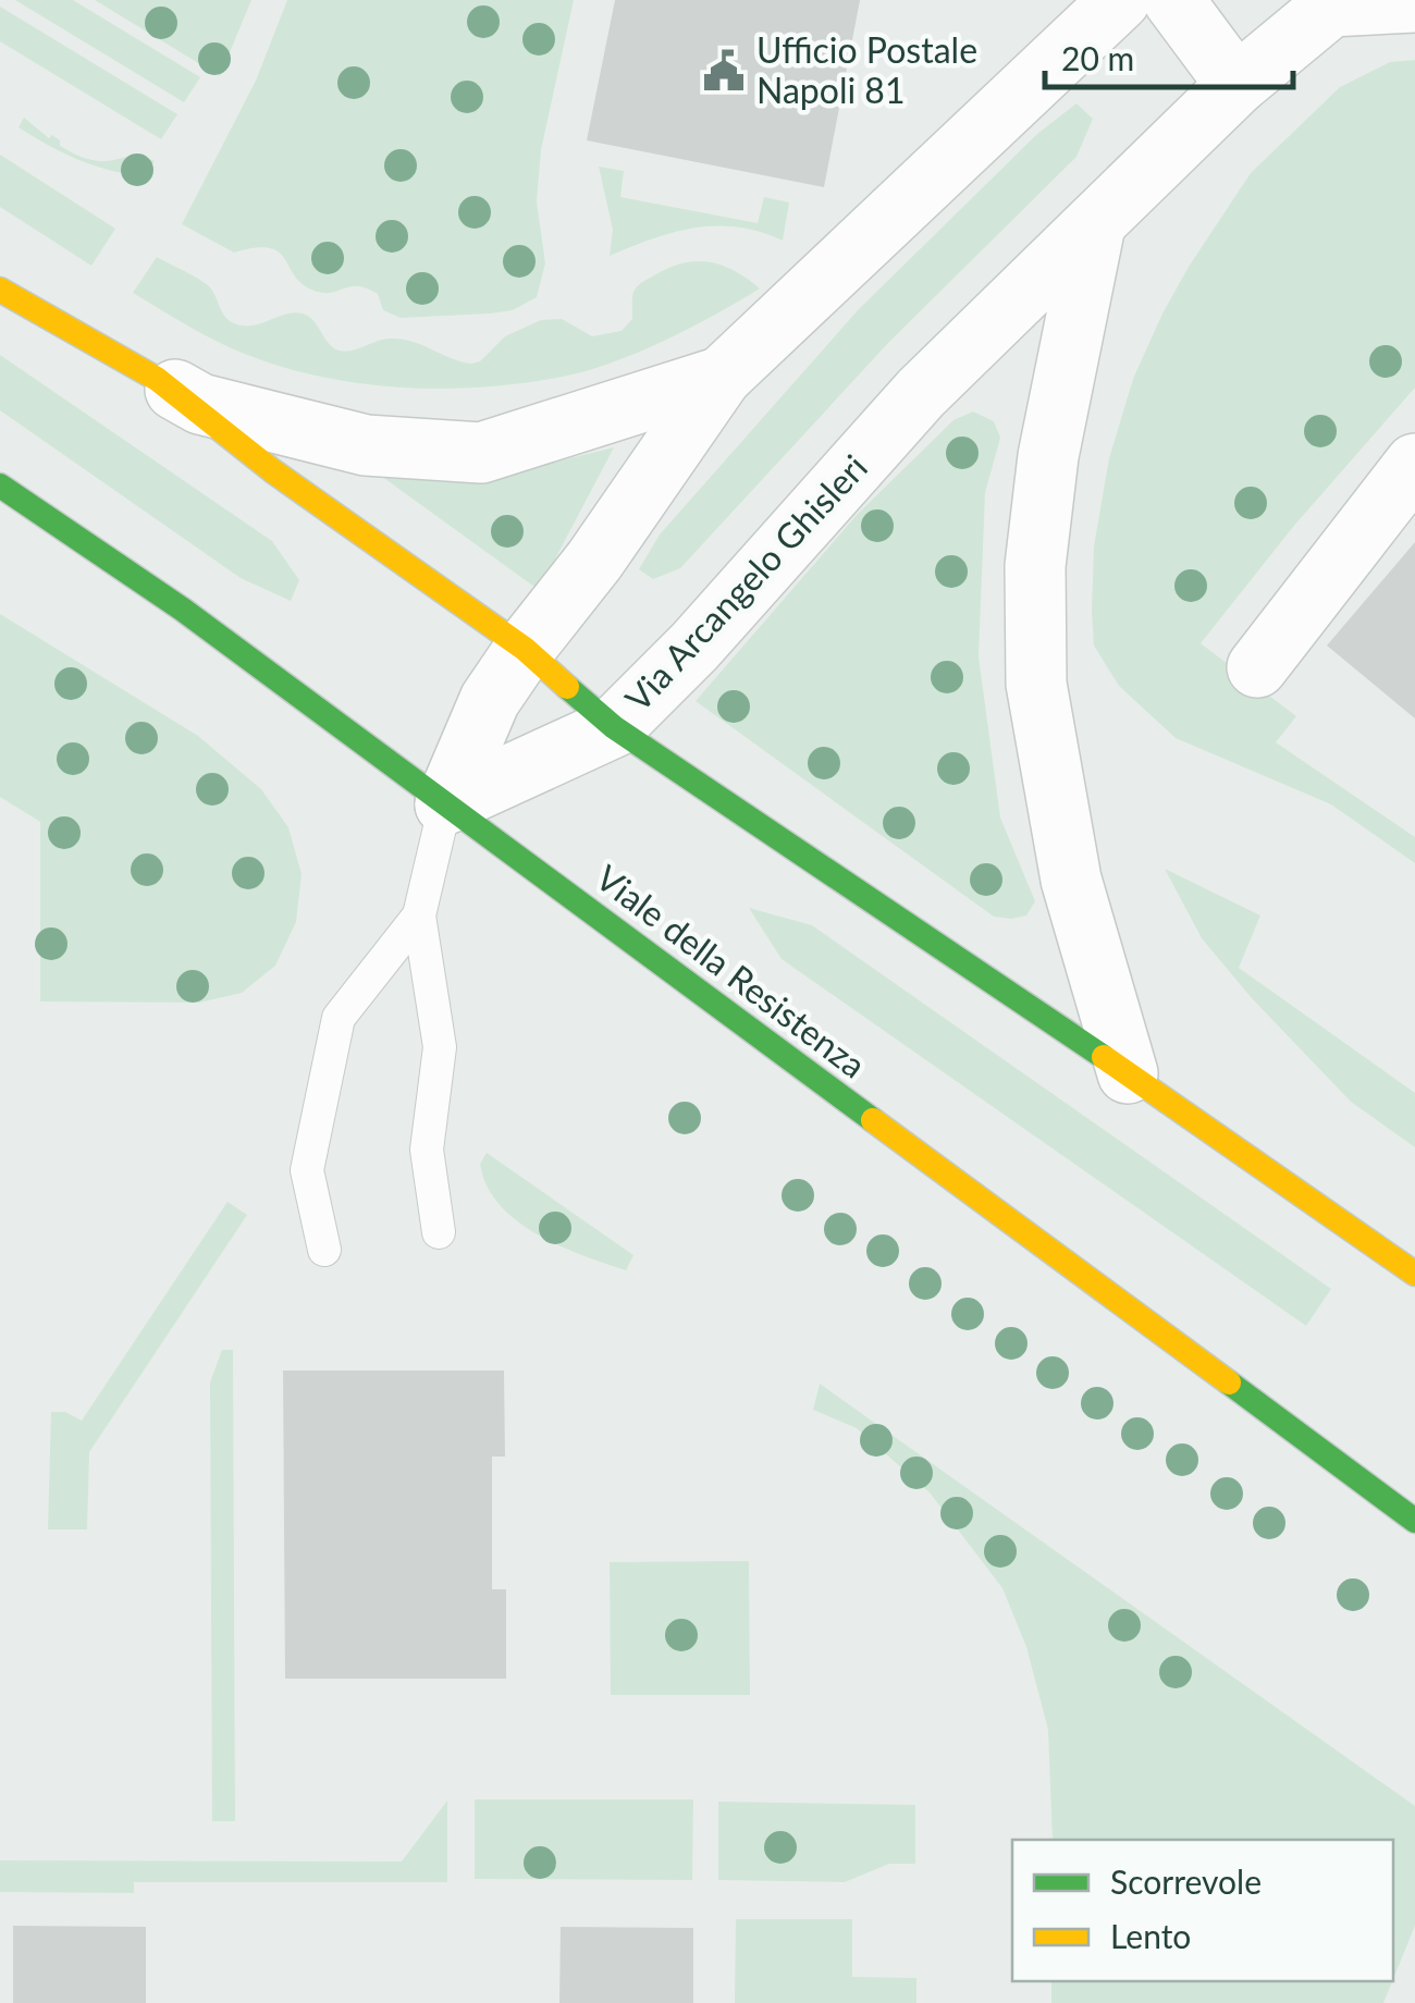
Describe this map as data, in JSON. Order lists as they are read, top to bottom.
{
  "streets": {
    "street": ["Via Arcangelo Ghisleri", "Viale della Resistenza"]
  },
  "crossings": [
    ["Via Arcangelo Ghisleri", "Viale della Resistenza"]
  ],
  "places": {
    "public building": ["Ufficio Postale Napoli 81"]
  },
  "legend": ["Scorrevole", "Lento"],
  "scale_bar": "20 m"
}
